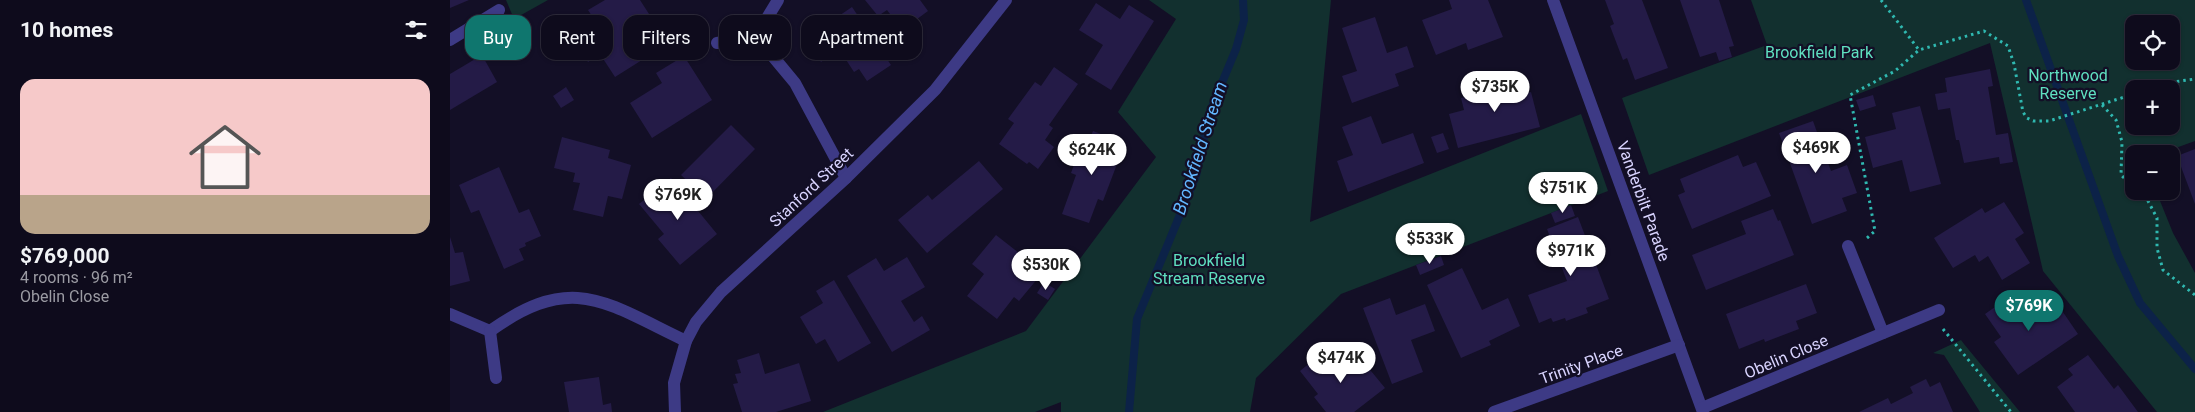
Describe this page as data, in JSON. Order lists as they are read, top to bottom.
{
  "streets": {
    "street": [
      "Stanford Street",
      "Vanderbilt Parade",
      "Obelin Close",
      "Trinity Place"
    ]
  },
  "crossings": [
    ["Vanderbilt Parade", "Obelin Close"],
    ["Vanderbilt Parade", "Trinity Place"]
  ],
  "water": ["Brookfield Stream"],
  "parks": ["Brookfield Park", "Northwood Reserve", "Brookfield Stream Reserve"],
  "page": {
    "heading": "10 homes",
    "map_buttons": ["+", "−"],
    "chip": [
      "Buy",
      "Rent",
      "Filters",
      "New",
      "Apartment"
    ],
    "list": [
      {
        "name": "$769,000",
        "note": "4 rooms · 96 m² · Obelin Close"
      }
    ],
    "price": [
      "$735K",
      "$469K",
      "$624K",
      "$751K",
      "$769K",
      "$533K",
      "$971K",
      "$530K",
      "$769K",
      "$474K"
    ]
  }
}
